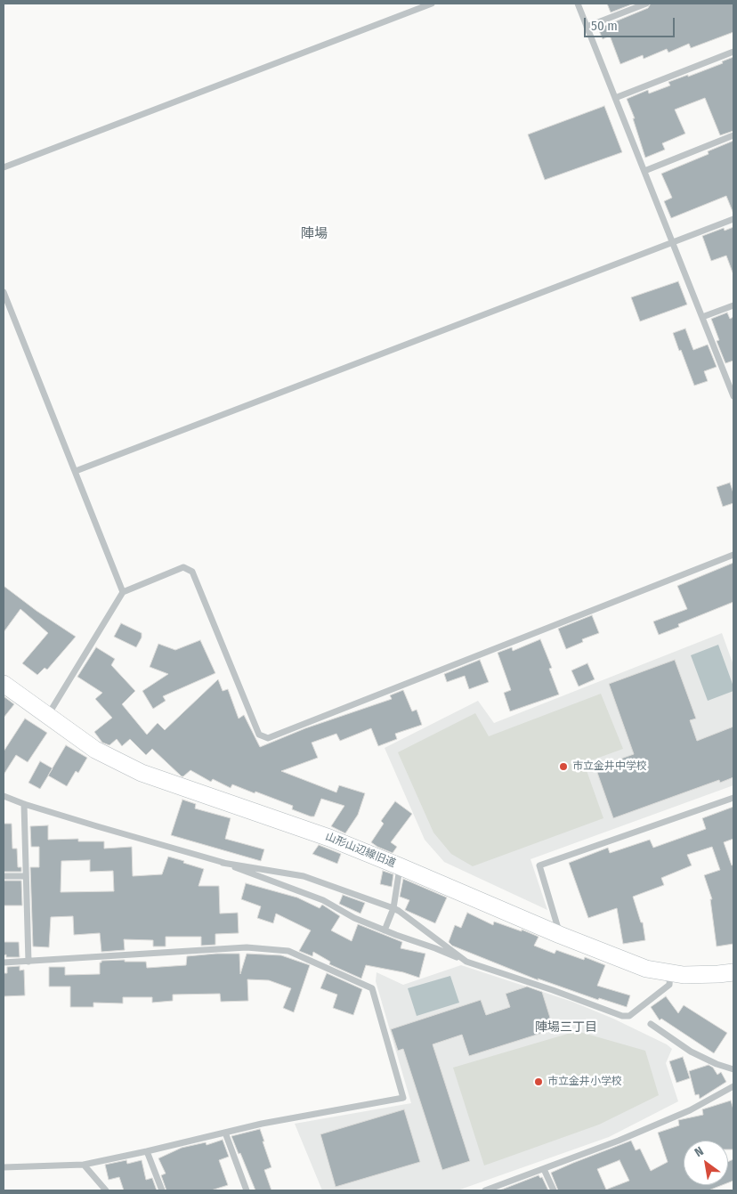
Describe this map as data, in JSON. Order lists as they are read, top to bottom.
{
  "streets": {
    "street": ["山形山辺線旧道"]
  },
  "districts": ["陣場", "陣場三丁目"],
  "places": ["市立金井中学校", "市立金井小学校"],
  "scale_bar": "50 m",
  "north": "top left"
}
